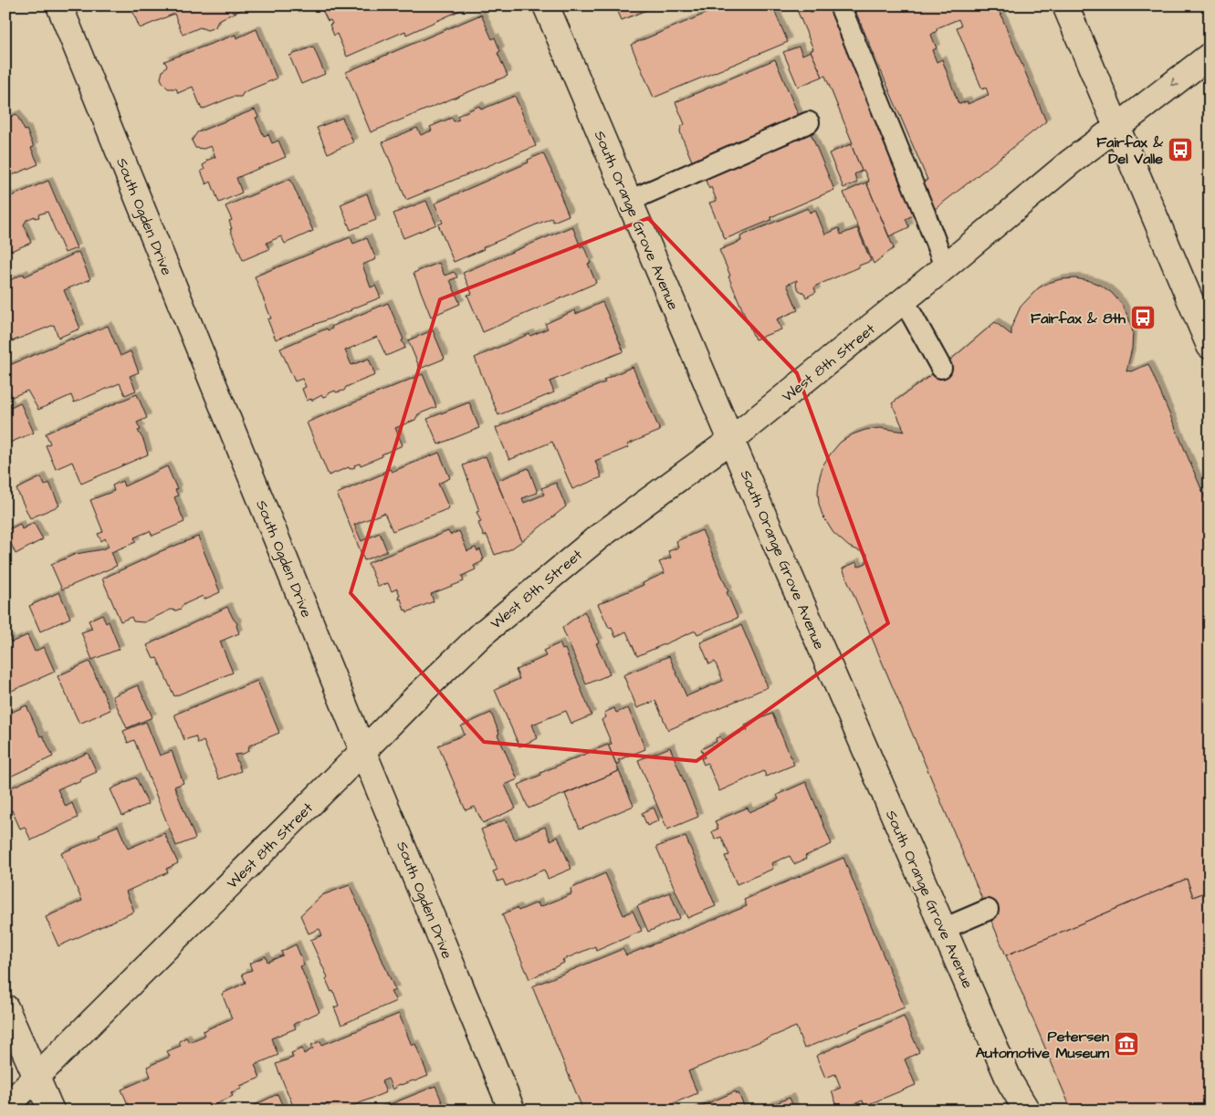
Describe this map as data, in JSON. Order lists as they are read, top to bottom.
{
  "streets": {
    "street": ["South Ogden Drive", "South Orange Grove Avenue", "West 8th Street"]
  },
  "crossings": [
    ["South Ogden Drive", "West 8th Street"],
    ["South Orange Grove Avenue", "West 8th Street"]
  ],
  "places": {
    "bus stop": ["Fairfax & Del Valle", "Fairfax & 8th"],
    "museum": ["Petersen Automotive Museum"]
  }
}
